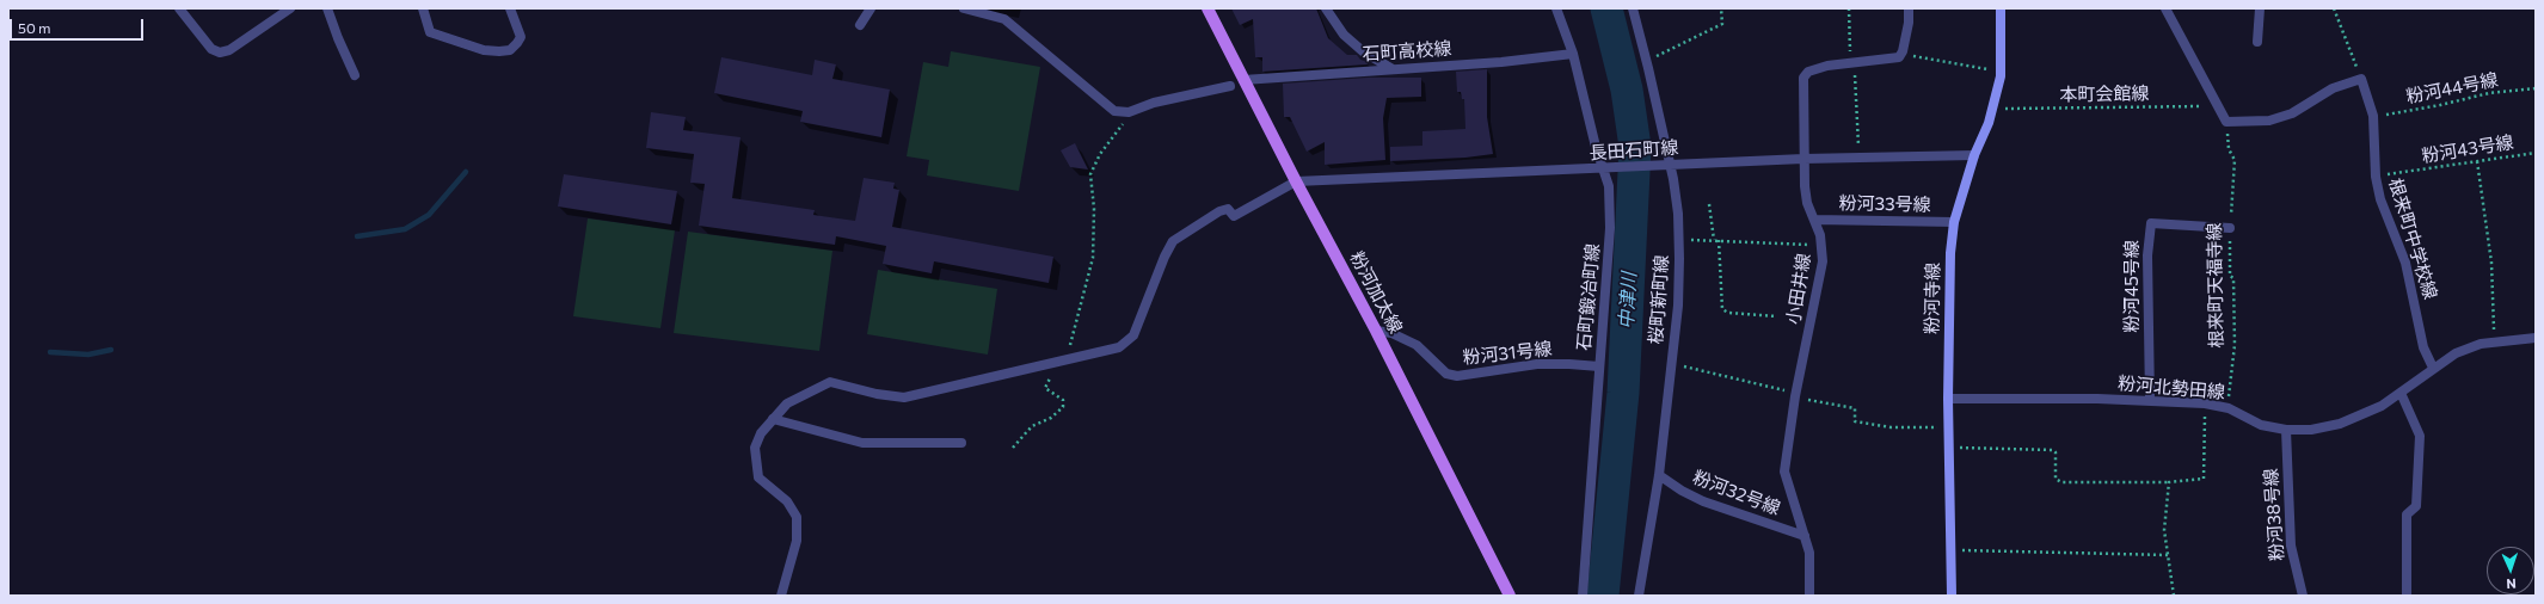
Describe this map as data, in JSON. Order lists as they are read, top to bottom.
{
  "streets": {
    "main road": ["粉河加太線", "粉河寺線"],
    "street": [
      "石町高校線",
      "長田石町線",
      "粉河33号線",
      "根来町中学校線",
      "粉河45号線",
      "小田井線",
      "石町鍛冶町線",
      "桜町新町線",
      "粉河31号線",
      "粉河北勢田線",
      "粉河32号線",
      "粉河38号線"
    ],
    "path": [
      "粉河44号線",
      "本町会館線",
      "粉河43号線",
      "根来町天福寺線"
    ]
  },
  "crossings": [
    ["石町高校線", "粉河加太線"],
    ["石町高校線", "石町鍛冶町線"],
    ["粉河44号線", "根来町中学校線"],
    ["本町会館線", "粉河寺線"],
    ["粉河43号線", "根来町中学校線"],
    ["長田石町線", "小田井線"],
    ["長田石町線", "粉河加太線"],
    ["長田石町線", "石町鍛冶町線"],
    ["長田石町線", "粉河寺線"],
    ["長田石町線", "桜町新町線"],
    ["粉河33号線", "小田井線"],
    ["粉河33号線", "粉河寺線"],
    ["根来町中学校線", "粉河北勢田線"],
    ["根来町天福寺線", "粉河45号線"],
    ["根来町天福寺線", "粉河北勢田線"],
    ["粉河45号線", "粉河北勢田線"],
    ["小田井線", "粉河32号線"],
    ["粉河加太線", "粉河31号線"],
    ["石町鍛冶町線", "粉河31号線"],
    ["粉河寺線", "粉河北勢田線"],
    ["桜町新町線", "粉河32号線"],
    ["粉河北勢田線", "粉河38号線"]
  ],
  "water": ["中津川"],
  "scale_bar": "50 m",
  "north": "bottom"
}
